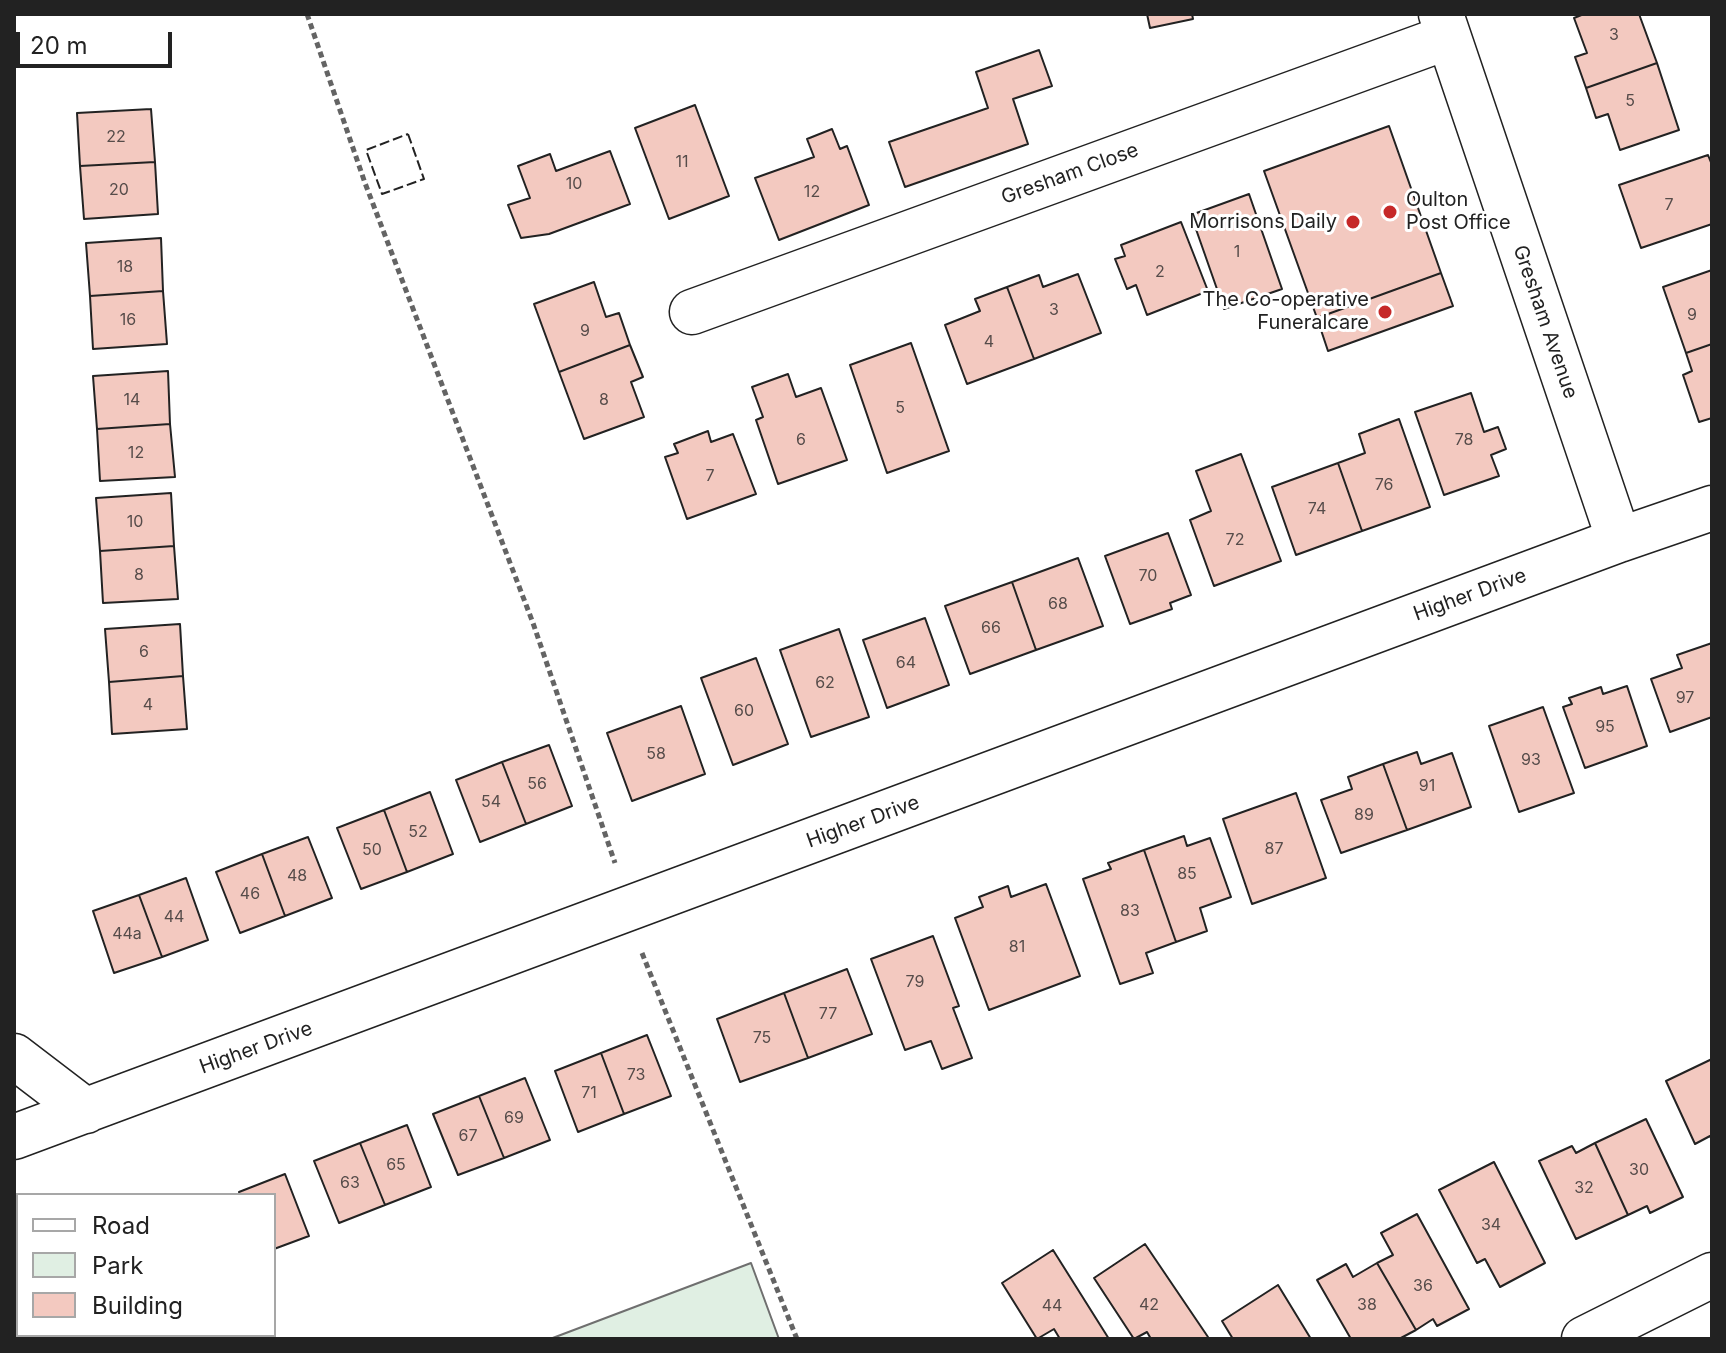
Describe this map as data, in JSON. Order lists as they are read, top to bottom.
{
  "streets": {
    "street": ["Gresham Close", "Gresham Avenue", "Higher Drive"]
  },
  "crossings": [
    ["Gresham Close", "Gresham Avenue"],
    ["Gresham Avenue", "Higher Drive"]
  ],
  "places": ["Oulton Post Office", "Morrisons Daily", "The Co-operative Funeralcare"],
  "house_numbers": [
    "3",
    "5",
    "22",
    "11",
    "10",
    "20",
    "12",
    "7",
    "1",
    "18",
    "2",
    "3",
    "9",
    "16",
    "9",
    "4",
    "14",
    "8",
    "5",
    "6",
    "78",
    "12",
    "7",
    "76",
    "74",
    "10",
    "72",
    "8",
    "70",
    "68",
    "66",
    "6",
    "64",
    "62",
    "97",
    "4",
    "60",
    "95",
    "58",
    "93",
    "56",
    "91",
    "54",
    "89",
    "52",
    "87",
    "50",
    "85",
    "48",
    "46",
    "83",
    "44",
    "44a",
    "81",
    "79",
    "77",
    "75",
    "73",
    "71",
    "69",
    "67",
    "65",
    "30",
    "63",
    "32",
    "34",
    "36",
    "42",
    "38",
    "44"
  ],
  "legend": ["Road", "Park", "Building"],
  "scale_bar": "20 m"
}
